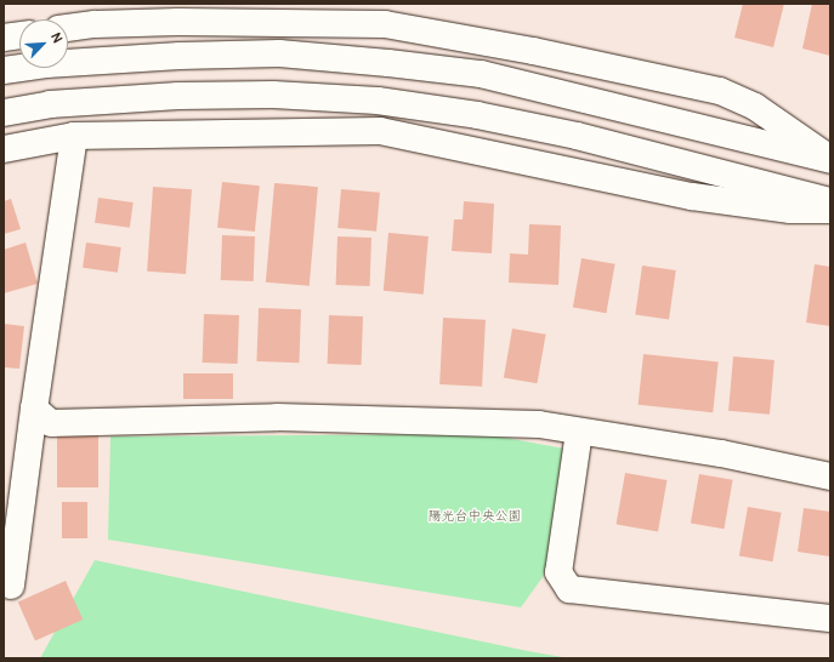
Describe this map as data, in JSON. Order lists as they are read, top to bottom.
{
  "parks": ["陽光台中央公園"],
  "north": "top right"
}
